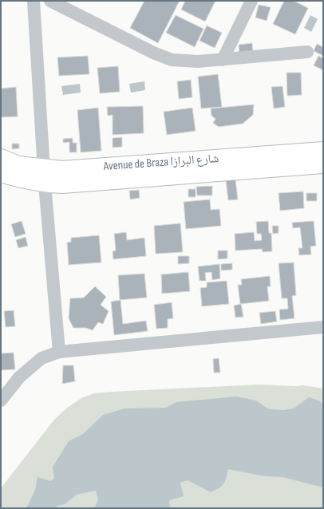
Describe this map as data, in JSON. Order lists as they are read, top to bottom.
{
  "streets": {
    "main road": ["Avenue de Braza شارع البرازا"]
  }
}
